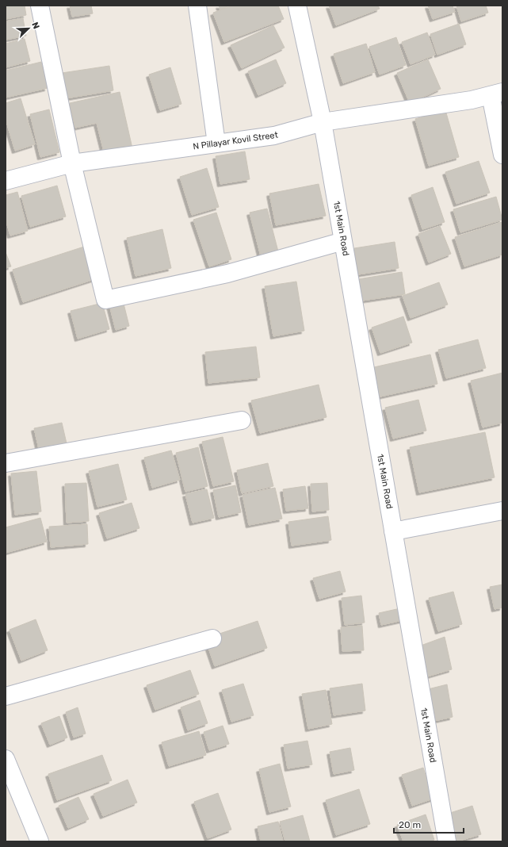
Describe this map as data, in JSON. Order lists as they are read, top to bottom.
{
  "streets": {
    "street": ["N Pillayar Kovil Street", "1st Main Road"]
  },
  "crossings": [
    ["N Pillayar Kovil Street", "1st Main Road"]
  ],
  "scale_bar": "20 m",
  "north": "top right"
}
